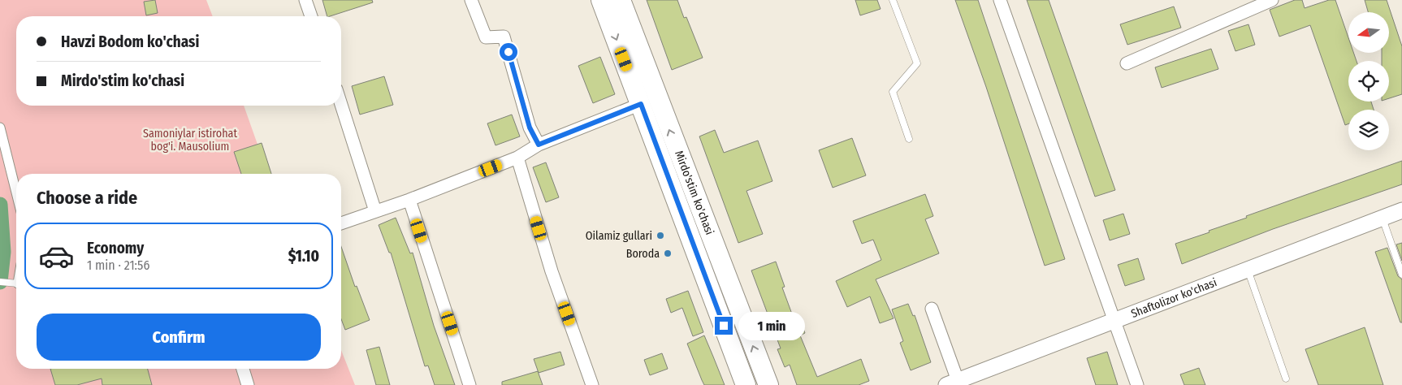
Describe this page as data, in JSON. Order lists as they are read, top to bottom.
{
  "streets": {
    "main road": ["Mirdo'stim ko'chasi"],
    "street": ["Shaftolizor ko'chasi"]
  },
  "parks": ["Samoniylar istirohat bog'i. Mausolium"],
  "places": ["Oilamiz gullari", "Boroda"],
  "north": "left",
  "page": {
    "banner": ["Havzi Bodom ko'chasi", "Mirdo'stim ko'chasi"],
    "heading": "Choose a ride",
    "list": [
      {
        "name": "Economy",
        "note": "1 min · 21:56",
        "value": "$1.10"
      }
    ],
    "buttons": "Confirm",
    "bubble": "1 min"
  }
}
